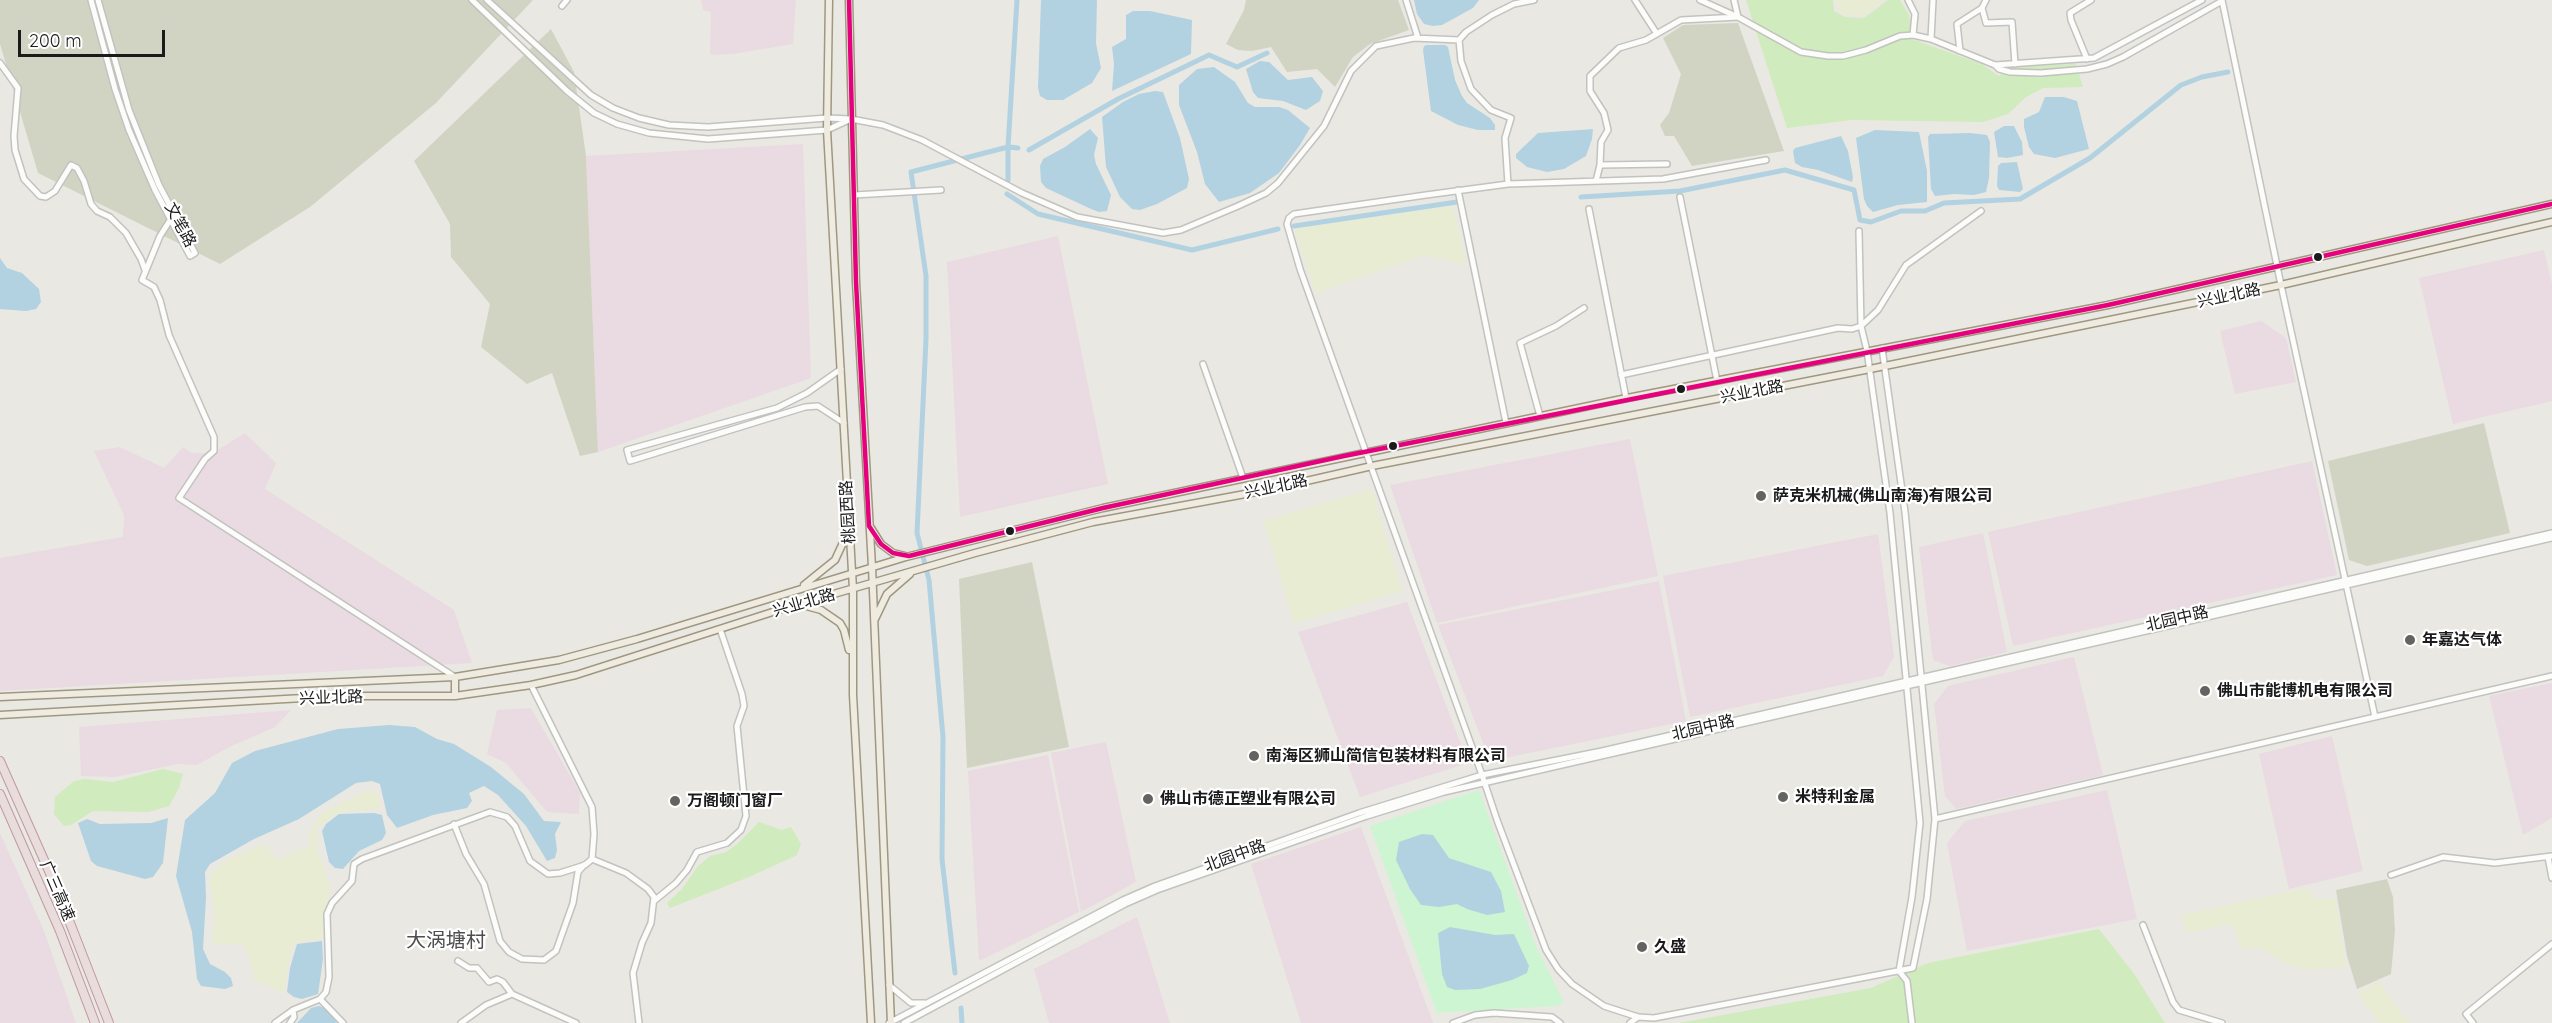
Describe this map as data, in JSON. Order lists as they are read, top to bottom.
{
  "streets": {
    "highway": ["广三高速"],
    "main road": ["兴业北路", "桃园西路"],
    "street": ["文笔路", "北园中路"]
  },
  "crossings": [
    ["兴业北路", "桃园西路"],
    ["桃园西路", "北园中路"]
  ],
  "districts": ["大涡塘村"],
  "places": [
    "萨克米机械(佛山南海)有限公司",
    "年嘉达气体",
    "佛山市能博机电有限公司",
    "南海区狮山简信包装材料有限公司",
    "米特利金属",
    "佛山市德正塑业有限公司",
    "万阁顿门窗厂",
    "久盛"
  ],
  "scale_bar": "200 m"
}
